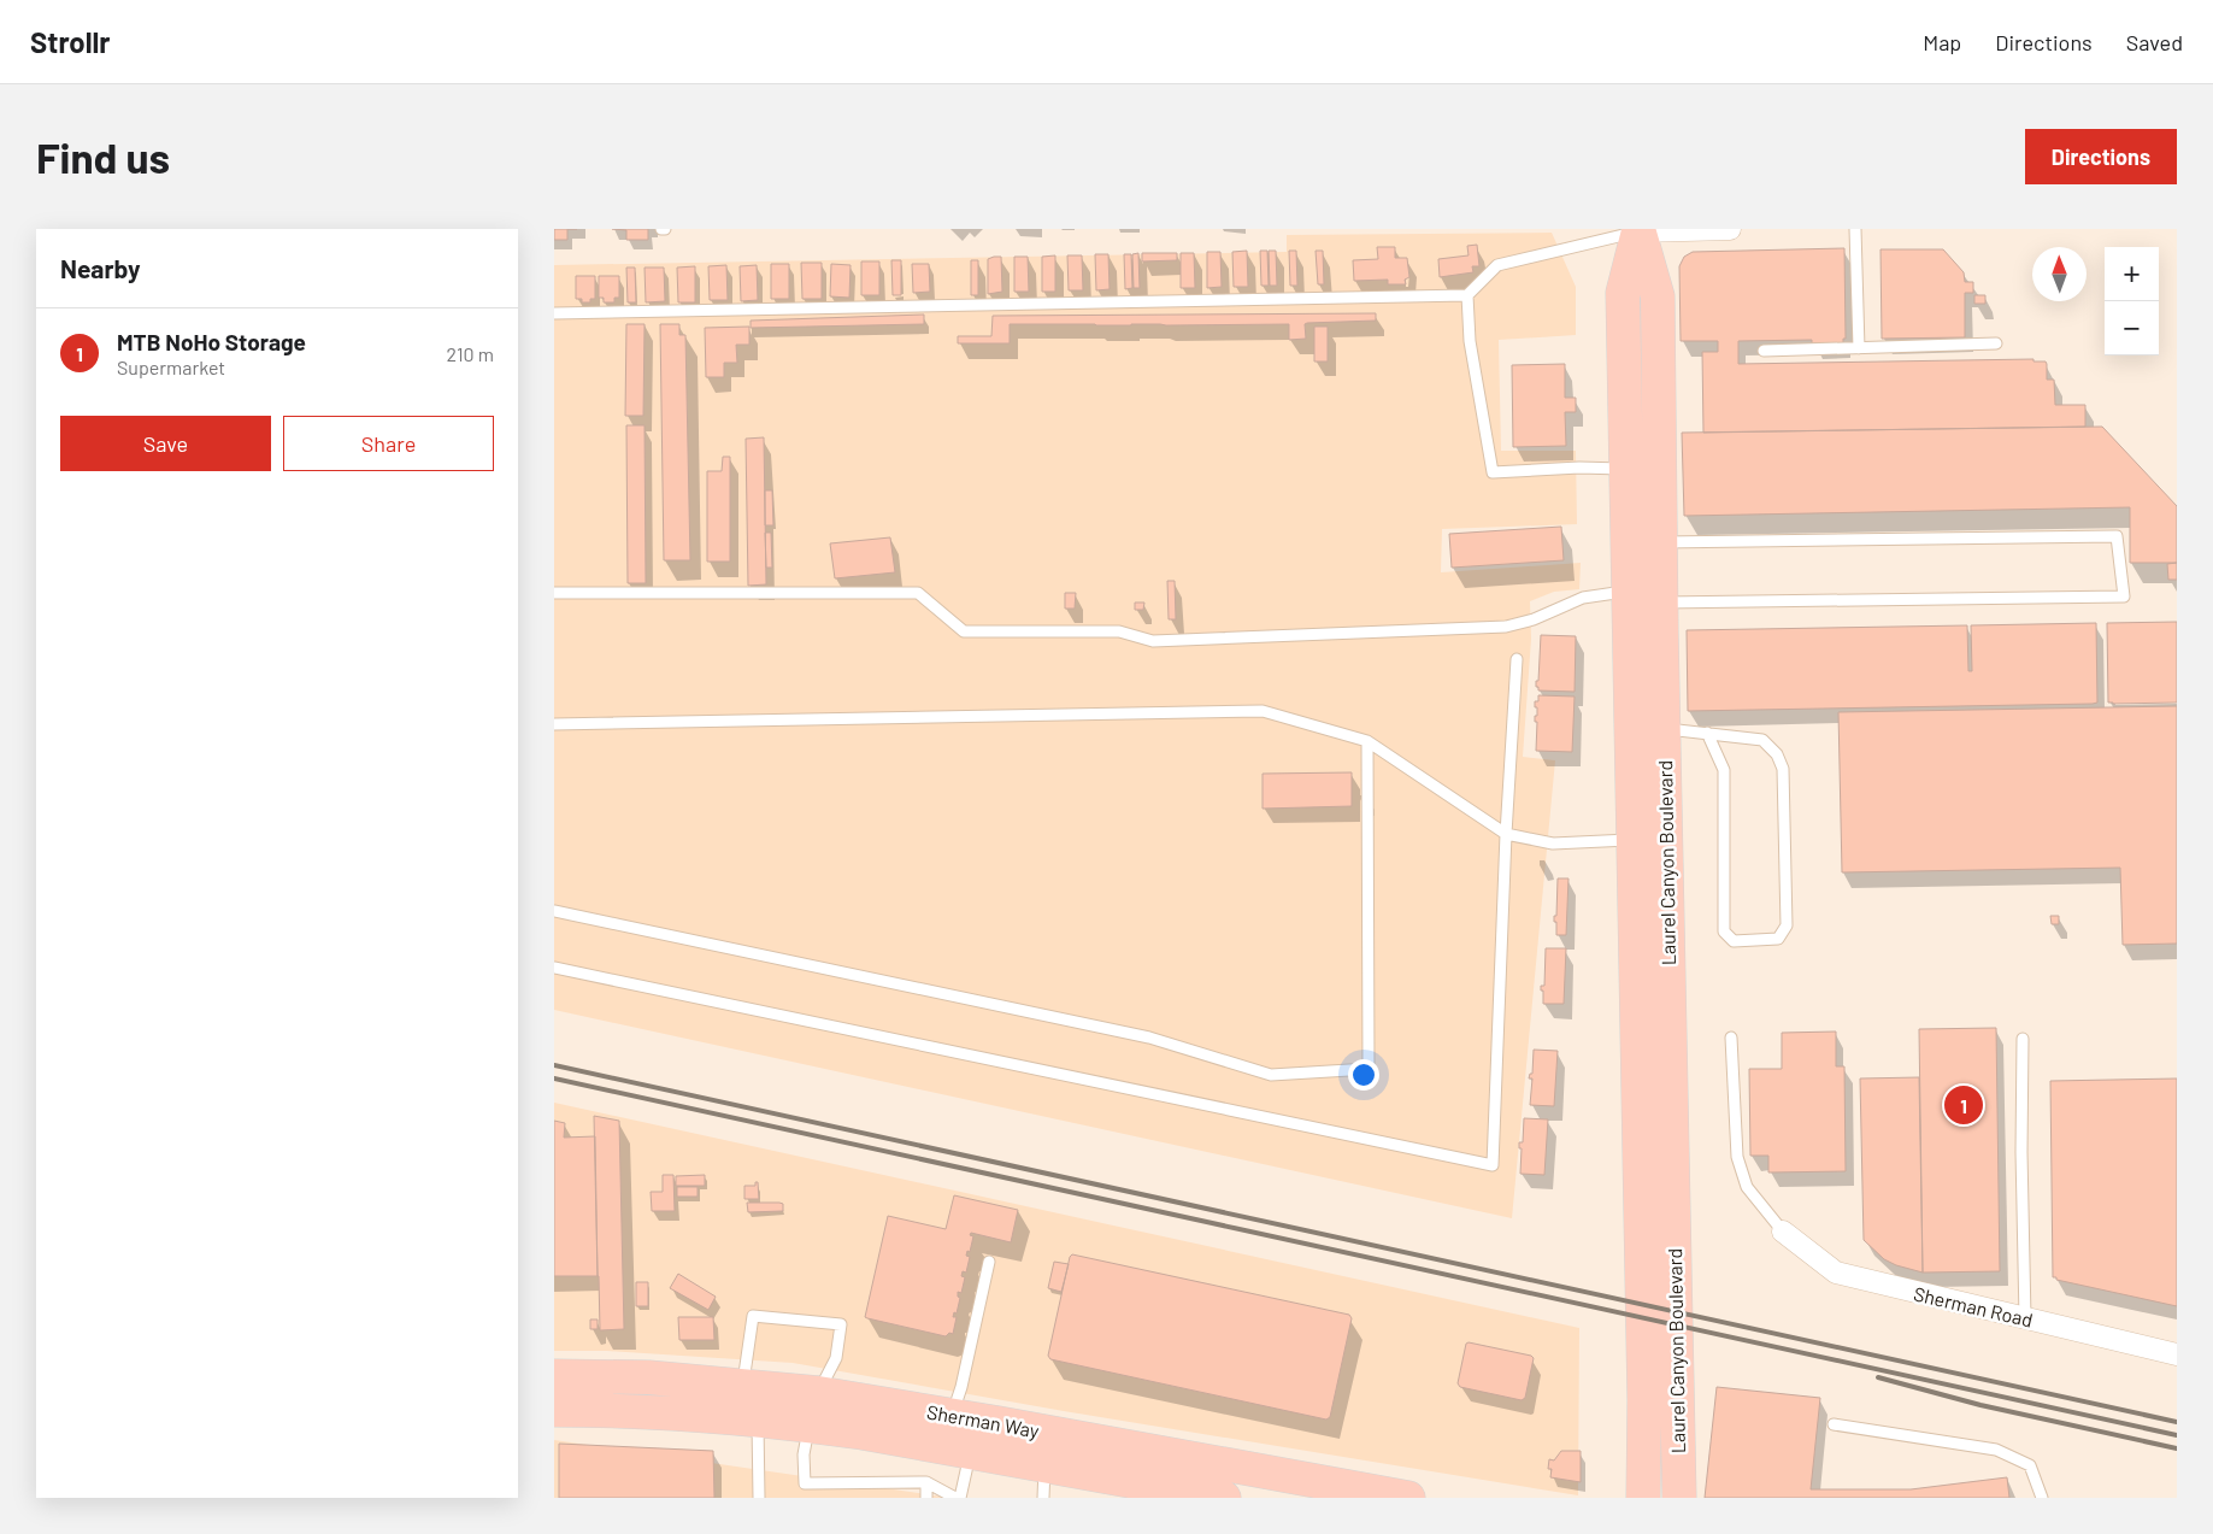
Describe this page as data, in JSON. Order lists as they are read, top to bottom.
{
  "streets": {
    "main road": ["Laurel Canyon Boulevard", "Sherman Way"],
    "street": ["Sherman Road"]
  },
  "north": "top",
  "page": {
    "header": "Strollr",
    "nav": ["Map", "Directions", "Saved"],
    "buttons": [
      "Directions",
      ["Save", "Share"]
    ],
    "title": "Find us",
    "heading": "Nearby",
    "map_buttons": ["+", "−"],
    "list": [
      {
        "mark": "1",
        "name": "MTB NoHo Storage",
        "note": "Supermarket",
        "value": "210 m"
      }
    ],
    "pins": "1"
  }
}
